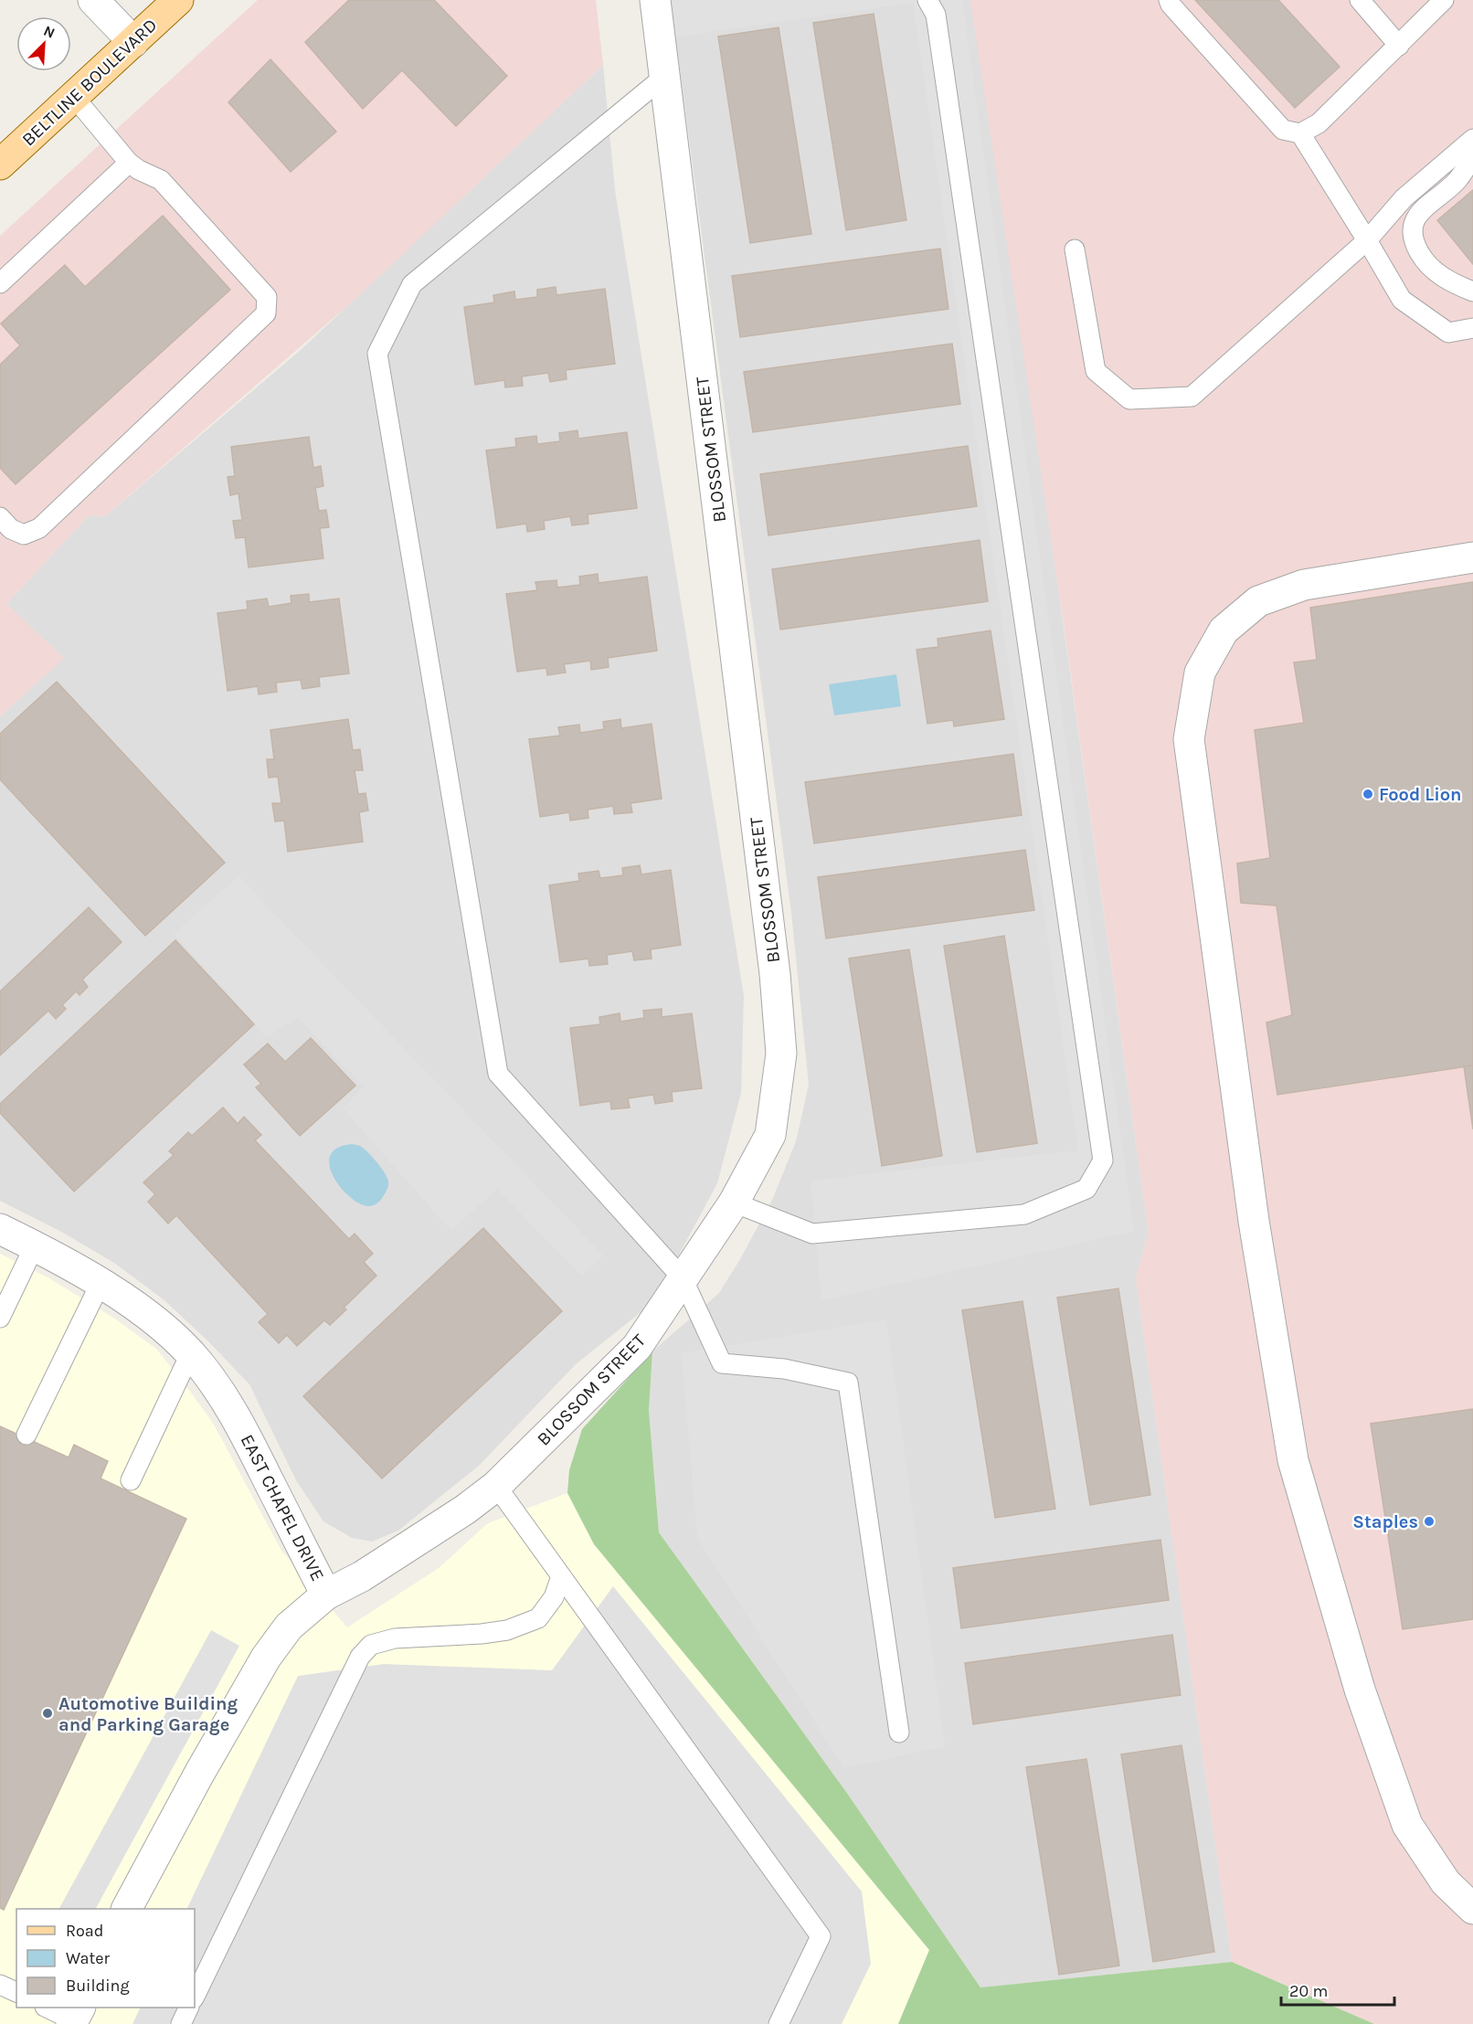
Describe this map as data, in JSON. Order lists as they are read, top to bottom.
{
  "streets": {
    "main road": ["BELTLINE BOULEVARD"],
    "street": ["BLOSSOM STREET", "EAST CHAPEL DRIVE"]
  },
  "crossings": [
    ["BLOSSOM STREET", "EAST CHAPEL DRIVE"]
  ],
  "places": ["Food Lion", "Staples", "Automotive Building and Parking Garage"],
  "legend": ["Road", "Water", "Building"],
  "scale_bar": "20 m",
  "north": "top right"
}
